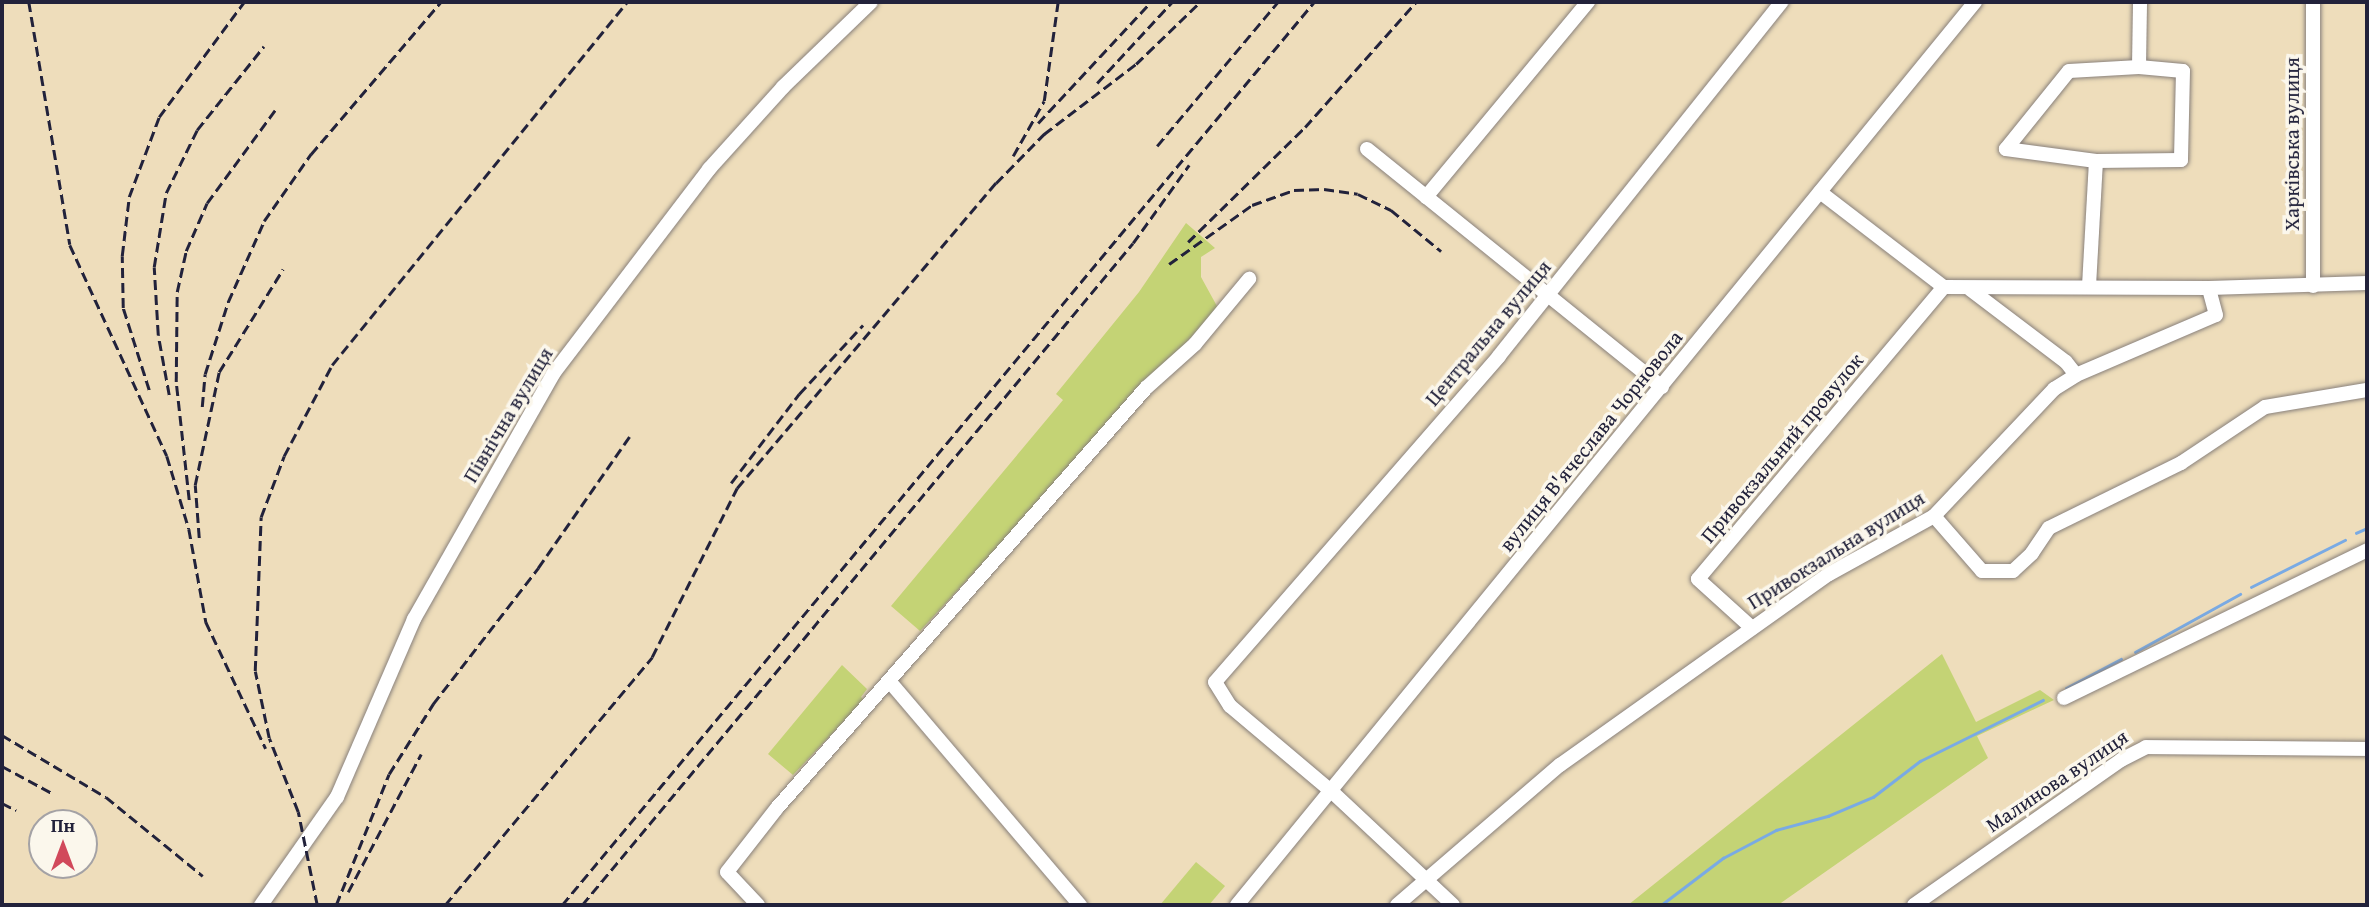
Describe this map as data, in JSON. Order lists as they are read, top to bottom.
{
  "streets": {
    "street": [
      "Харківська вулиця",
      "Центральна вулиця",
      "Північна вулиця",
      "вулиця В'ячеслава Чорновола",
      "Привокзальний провулок",
      "Привокзальна вулиця",
      "Малинова вулиця"
    ]
  },
  "crossings": [
    ["Центральна вулиця", "вулиця В'ячеслава Чорновола"],
    ["Привокзальний провулок", "Привокзальна вулиця"]
  ],
  "north": "top"
}
